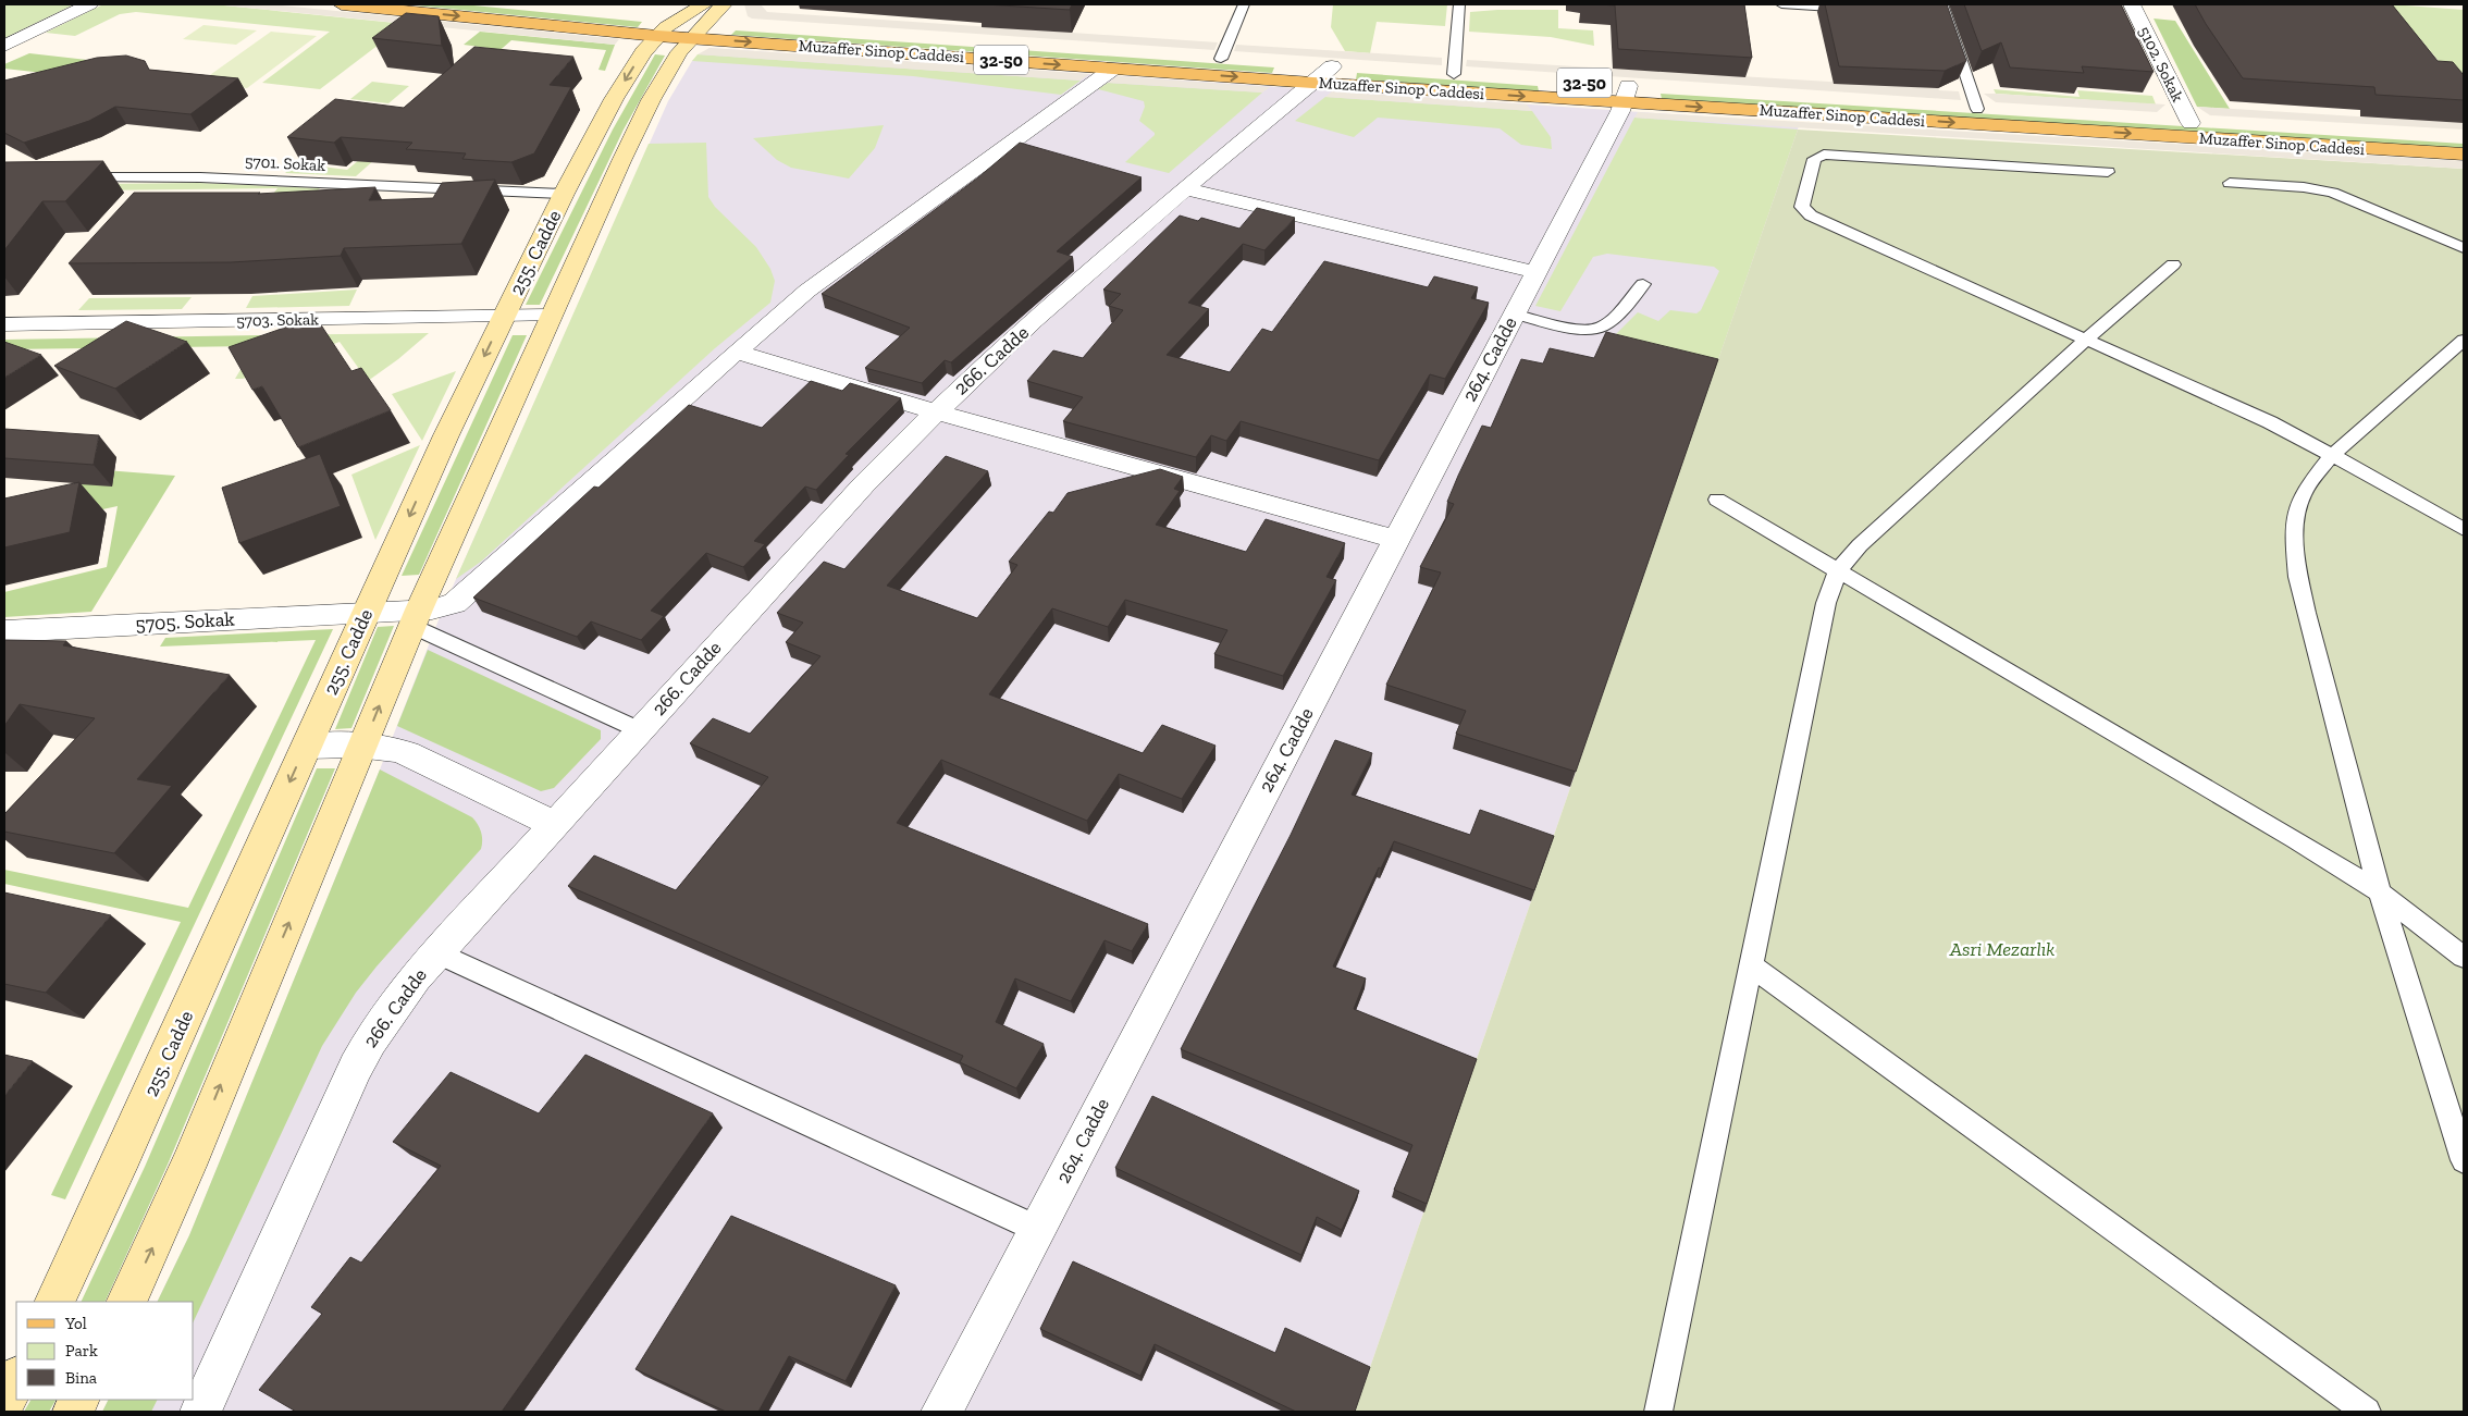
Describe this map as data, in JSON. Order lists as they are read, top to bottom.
{
  "streets": {
    "main road": ["Muzaffer Sinop Caddesi", "32-50", "255. Cadde"],
    "street": [
      "5102. Sokak",
      "5703. Sokak",
      "264. Cadde",
      "266. Cadde",
      "5705. Sokak"
    ],
    "lane": ["5701. Sokak"]
  },
  "crossings": [
    ["Muzaffer Sinop Caddesi", "5102. Sokak"],
    ["Muzaffer Sinop Caddesi", "255. Cadde"],
    ["Muzaffer Sinop Caddesi", "264. Cadde"],
    ["Muzaffer Sinop Caddesi", "266. Cadde"],
    ["Muzaffer Sinop Caddesi", "5705. Sokak"],
    ["5701. Sokak", "255. Cadde"],
    ["255. Cadde", "5703. Sokak"],
    ["255. Cadde", "5705. Sokak"]
  ],
  "parks": ["Asri Mezarlık"],
  "legend": ["Yol", "Park", "Bina"]
}
